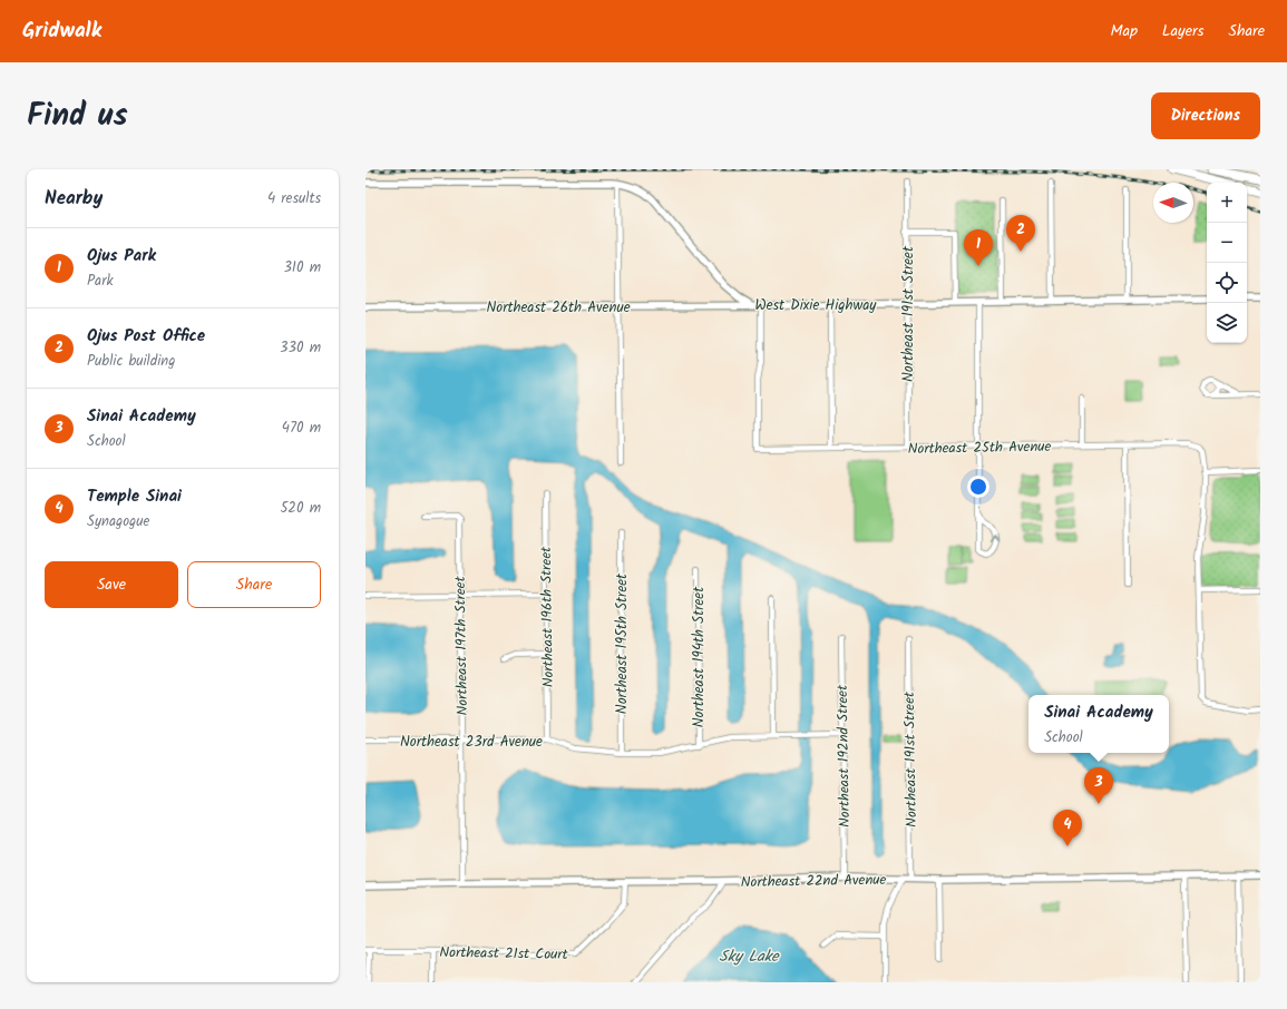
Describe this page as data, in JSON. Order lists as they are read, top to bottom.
{
  "streets": {
    "street": [
      "West Dixie Highway",
      "Northeast 26th Avenue",
      "Northeast 191st Street",
      "Northeast 25th Avenue",
      "Northeast 196th Street",
      "Northeast 195th Street",
      "Northeast 197th Street",
      "Northeast 194th Street",
      "Northeast 23rd Avenue",
      "Northeast 192nd Street",
      "Northeast 22nd Avenue",
      "Northeast 21st Court"
    ]
  },
  "crossings": [
    ["West Dixie Highway", "Northeast 26th Avenue"],
    ["West Dixie Highway", "Northeast 191st Street"],
    ["West Dixie Highway", "Northeast 25th Avenue"],
    ["Northeast 191st Street", "Northeast 25th Avenue"],
    ["Northeast 191st Street", "Northeast 22nd Avenue"],
    ["Northeast 196th Street", "Northeast 23rd Avenue"],
    ["Northeast 195th Street", "Northeast 23rd Avenue"],
    ["Northeast 197th Street", "Northeast 23rd Avenue"],
    ["Northeast 197th Street", "Northeast 22nd Avenue"],
    ["Northeast 194th Street", "Northeast 23rd Avenue"],
    ["Northeast 23rd Avenue", "Northeast 192nd Street"],
    ["Northeast 192nd Street", "Northeast 22nd Avenue"],
    ["Northeast 22nd Avenue", "Northeast 21st Court"]
  ],
  "water": ["Sky Lake"],
  "north": "left",
  "page": {
    "header": "Gridwalk",
    "nav": ["Map", "Layers", "Share"],
    "title": "Find us",
    "buttons": [
      "Directions",
      ["Save", "Share"]
    ],
    "heading": ["Nearby", "4 results"],
    "map_buttons": ["+", "−"],
    "pins": [
      "2",
      "1",
      "3",
      "4"
    ],
    "list": [
      {
        "mark": "1",
        "name": "Ojus Park",
        "note": "Park",
        "value": "310 m"
      },
      {
        "mark": "2",
        "name": "Ojus Post Office",
        "note": "Public building",
        "value": "330 m"
      },
      {
        "mark": "3",
        "name": "Sinai Academy",
        "note": "School",
        "value": "470 m"
      },
      {
        "mark": "4",
        "name": "Temple Sinai",
        "note": "Synagogue",
        "value": "520 m"
      }
    ],
    "popup": ["Sinai Academy", "School"]
  }
}
